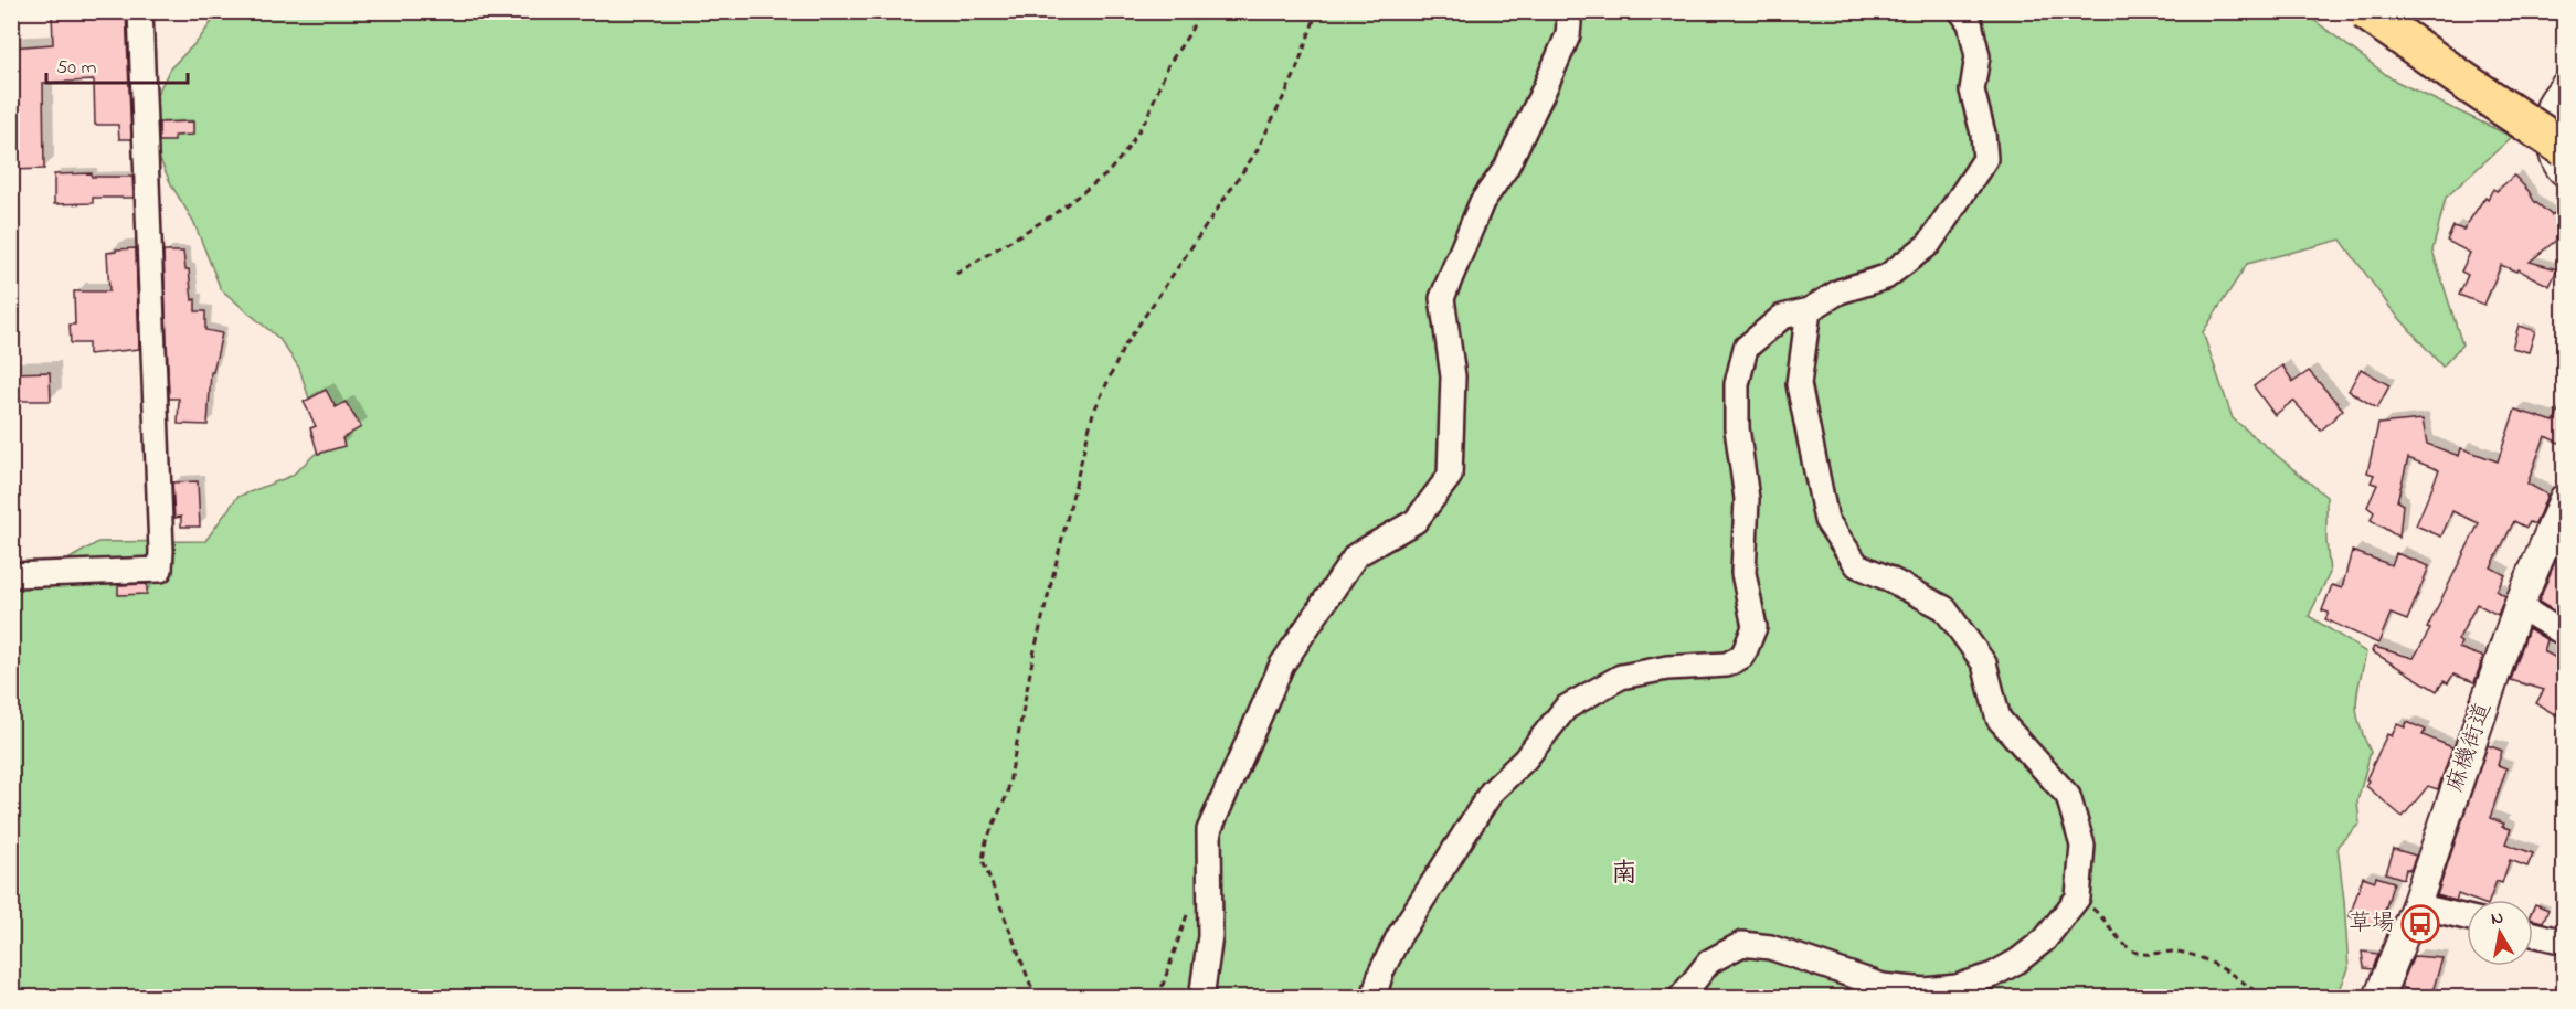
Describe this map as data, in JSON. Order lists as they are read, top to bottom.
{
  "streets": {
    "street": ["麻機街道"]
  },
  "districts": ["南"],
  "places": {
    "bus stop": ["草場"]
  },
  "scale_bar": "50 m",
  "north": "top"
}
